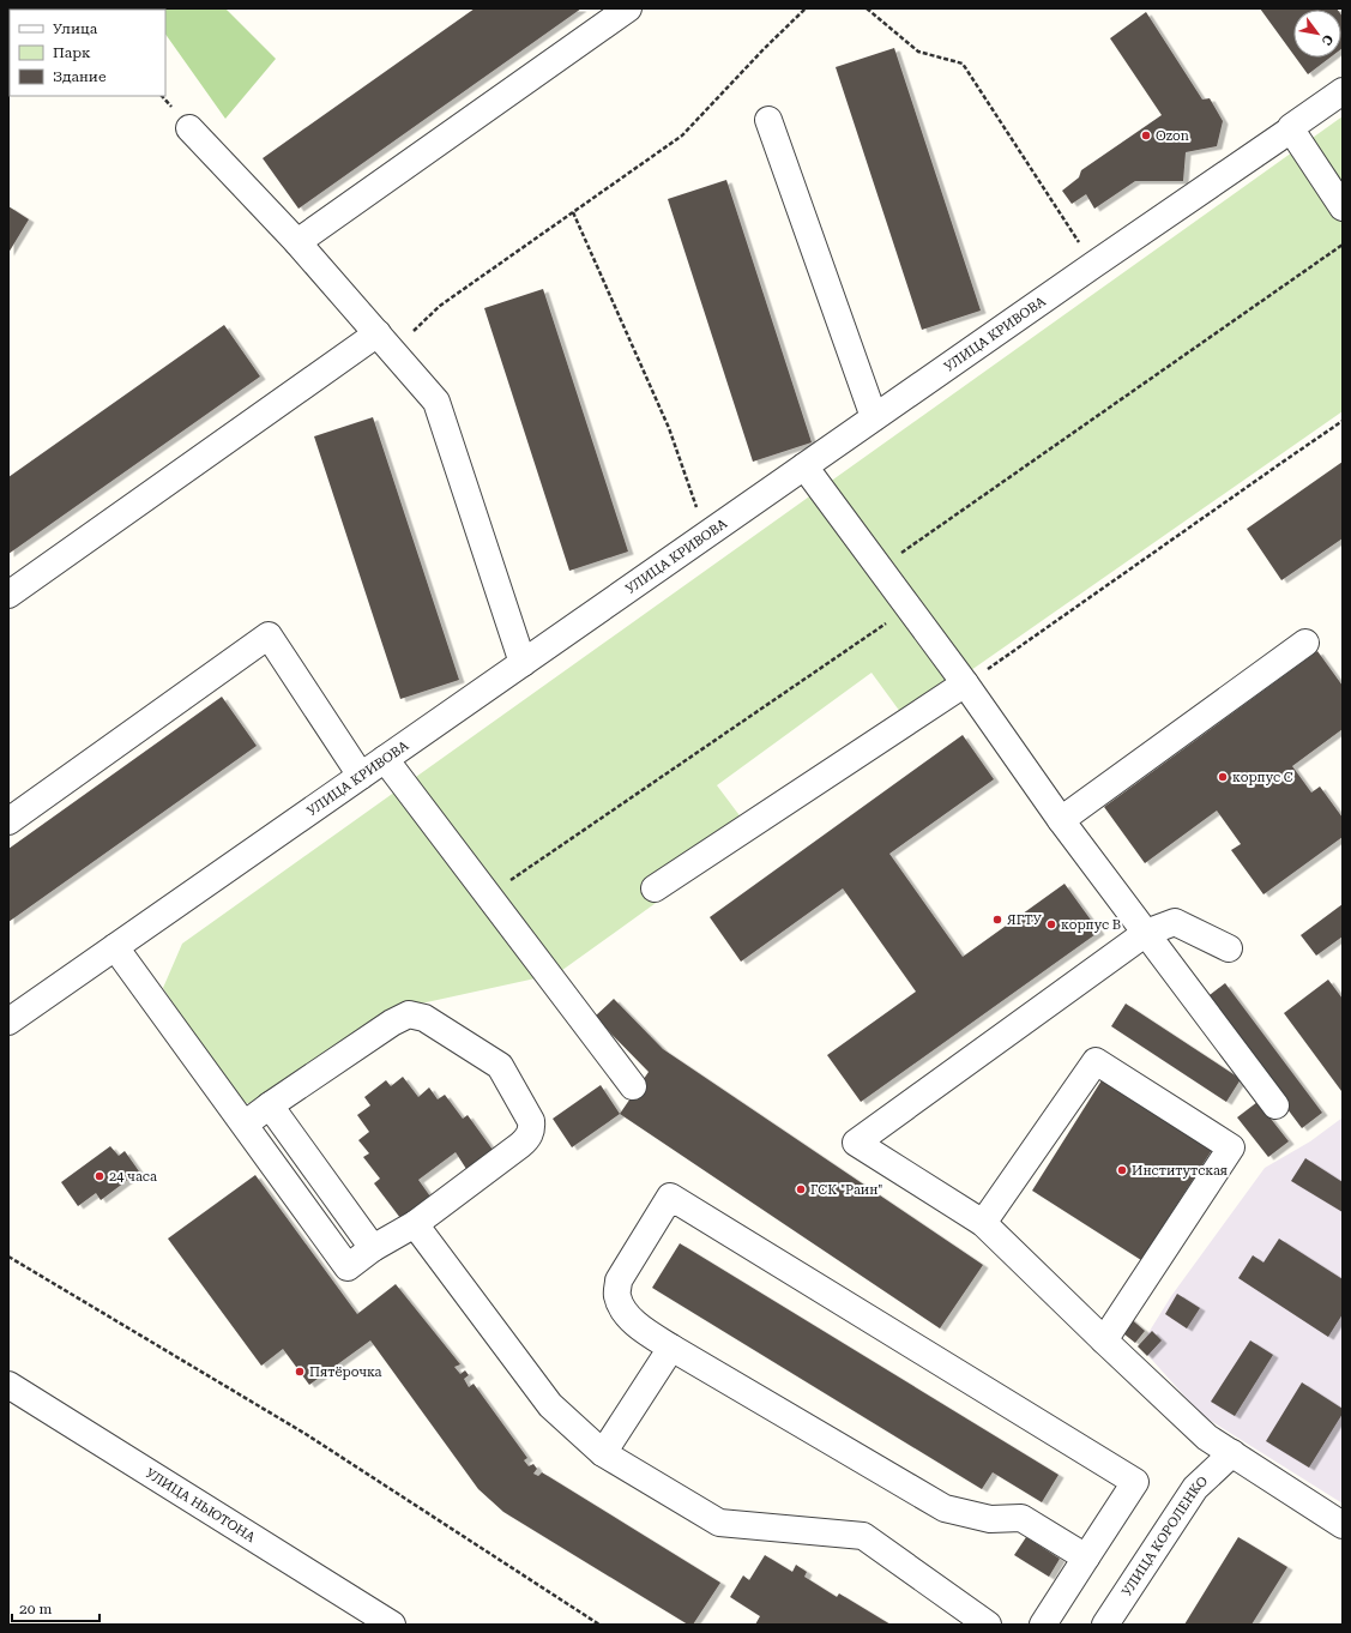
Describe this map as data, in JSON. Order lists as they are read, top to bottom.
{
  "streets": {
    "street": ["УЛИЦА КРИВОВА", "УЛИЦА НЬЮТОНА", "УЛИЦА КОРОЛЕНКО"]
  },
  "places": [
    "Ozon",
    "корпус С",
    "ЯГТУ",
    "корпус В",
    "Институтская",
    "24 часа",
    "ГСК \"Раин\"",
    "Пятёрочка"
  ],
  "legend": ["Улица", "Парк", "Здание"],
  "scale_bar": "20 m",
  "north": "bottom right"
}
